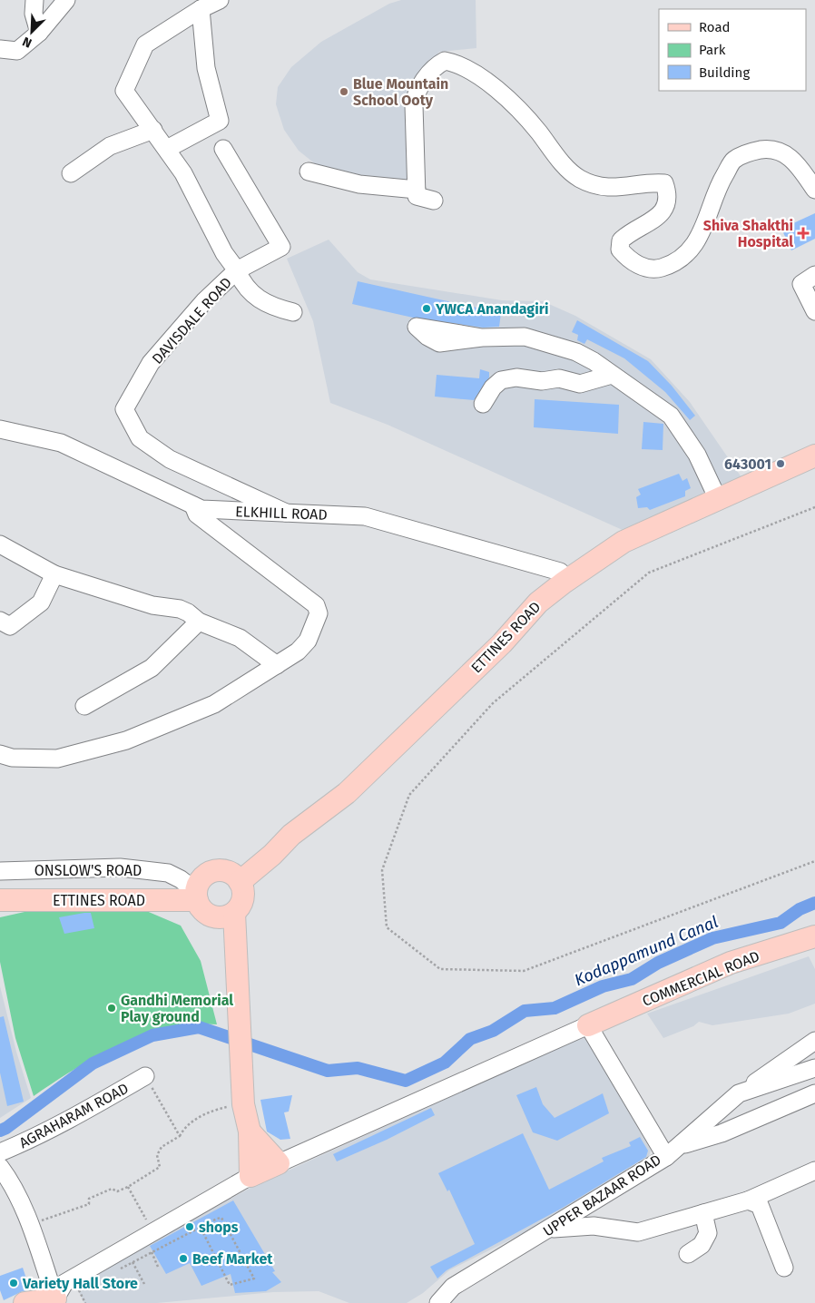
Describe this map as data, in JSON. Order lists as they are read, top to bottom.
{
  "streets": {
    "main road": ["ETTINES ROAD", "COMMERCIAL ROAD"],
    "street": [
      "DAVISDALE ROAD",
      "ELKHILL ROAD",
      "ONSLOW'S ROAD",
      "AGRAHARAM ROAD",
      "UPPER BAZAAR ROAD"
    ]
  },
  "crossings": [
    ["DAVISDALE ROAD", "ELKHILL ROAD"],
    ["ELKHILL ROAD", "ETTINES ROAD"],
    ["ETTINES ROAD", "ONSLOW'S ROAD"],
    ["COMMERCIAL ROAD", "UPPER BAZAAR ROAD"]
  ],
  "water": ["Kodappamund Canal"],
  "places": {
    "other": [
      "Blue Mountain School Ooty",
      "YWCA Anandagiri",
      "643001",
      "Gandhi Memorial Play ground",
      "shops",
      "Beef Market",
      "Variety Hall Store"
    ],
    "health": ["Shiva Shakthi Hospital"]
  },
  "legend": ["Road", "Park", "Building"],
  "north": "bottom left"
}
